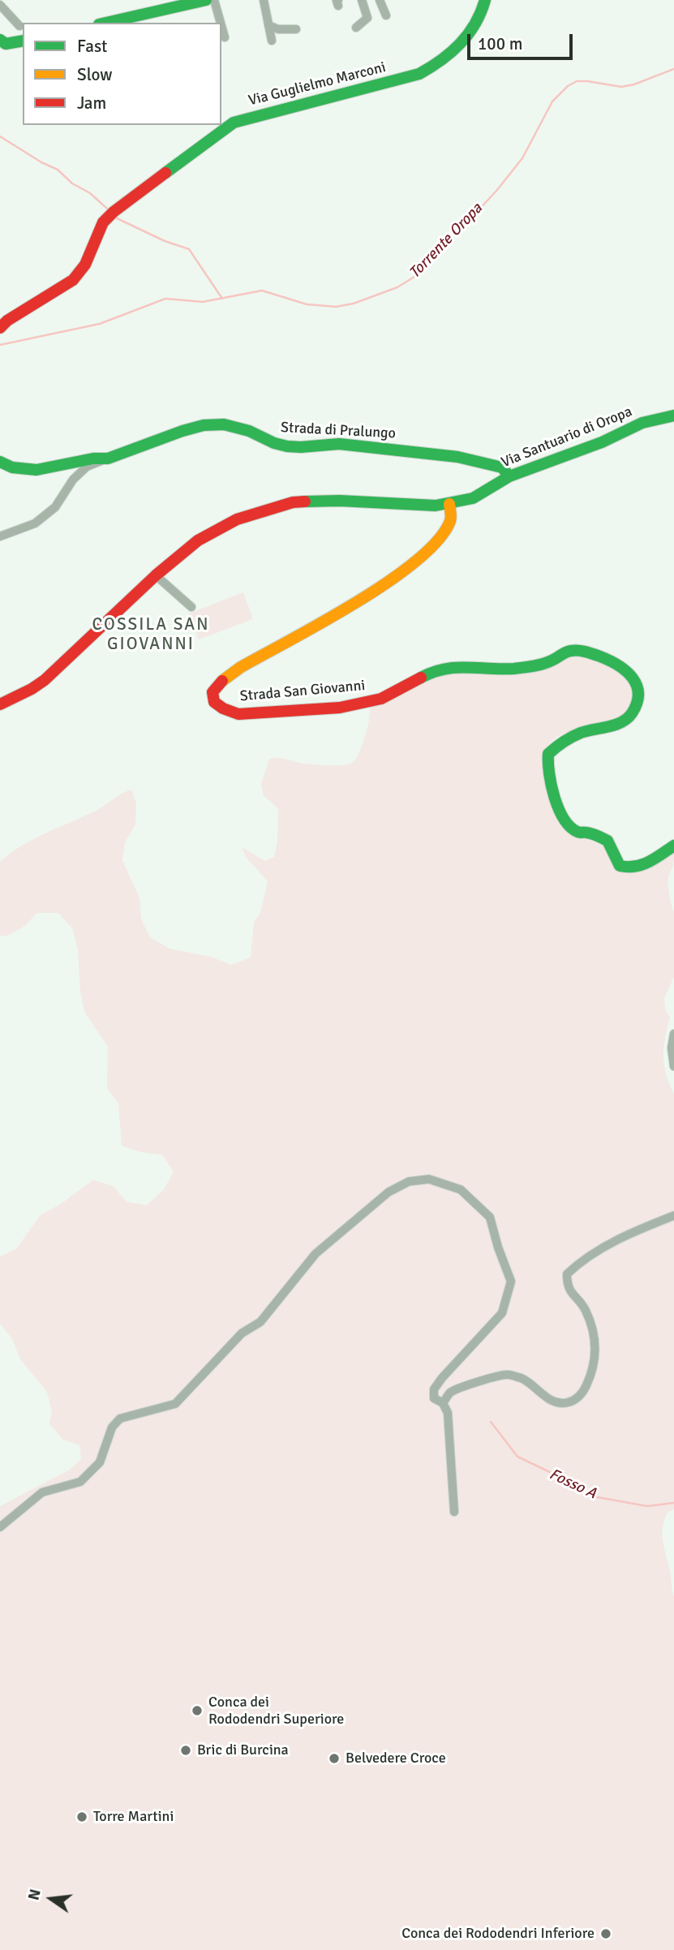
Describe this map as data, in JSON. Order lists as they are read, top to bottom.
{
  "streets": {
    "street": [
      "Via Guglielmo Marconi",
      "Strada di Pralungo",
      "Via Santuario di Oropa",
      "Strada San Giovanni"
    ]
  },
  "crossings": [
    ["Strada di Pralungo", "Via Santuario di Oropa"],
    ["Via Santuario di Oropa", "Strada San Giovanni"]
  ],
  "districts": ["COSSILA SAN GIOVANNI"],
  "water": ["Torrente Oropa", "Fosso A"],
  "places": [
    "Conca dei Rododendri Superiore",
    "Bric di Burcina",
    "Belvedere Croce",
    "Torre Martini",
    "Conca dei Rododendri Inferiore"
  ],
  "legend": ["Fast", "Slow", "Jam"],
  "scale_bar": "100 m",
  "north": "left"
}
